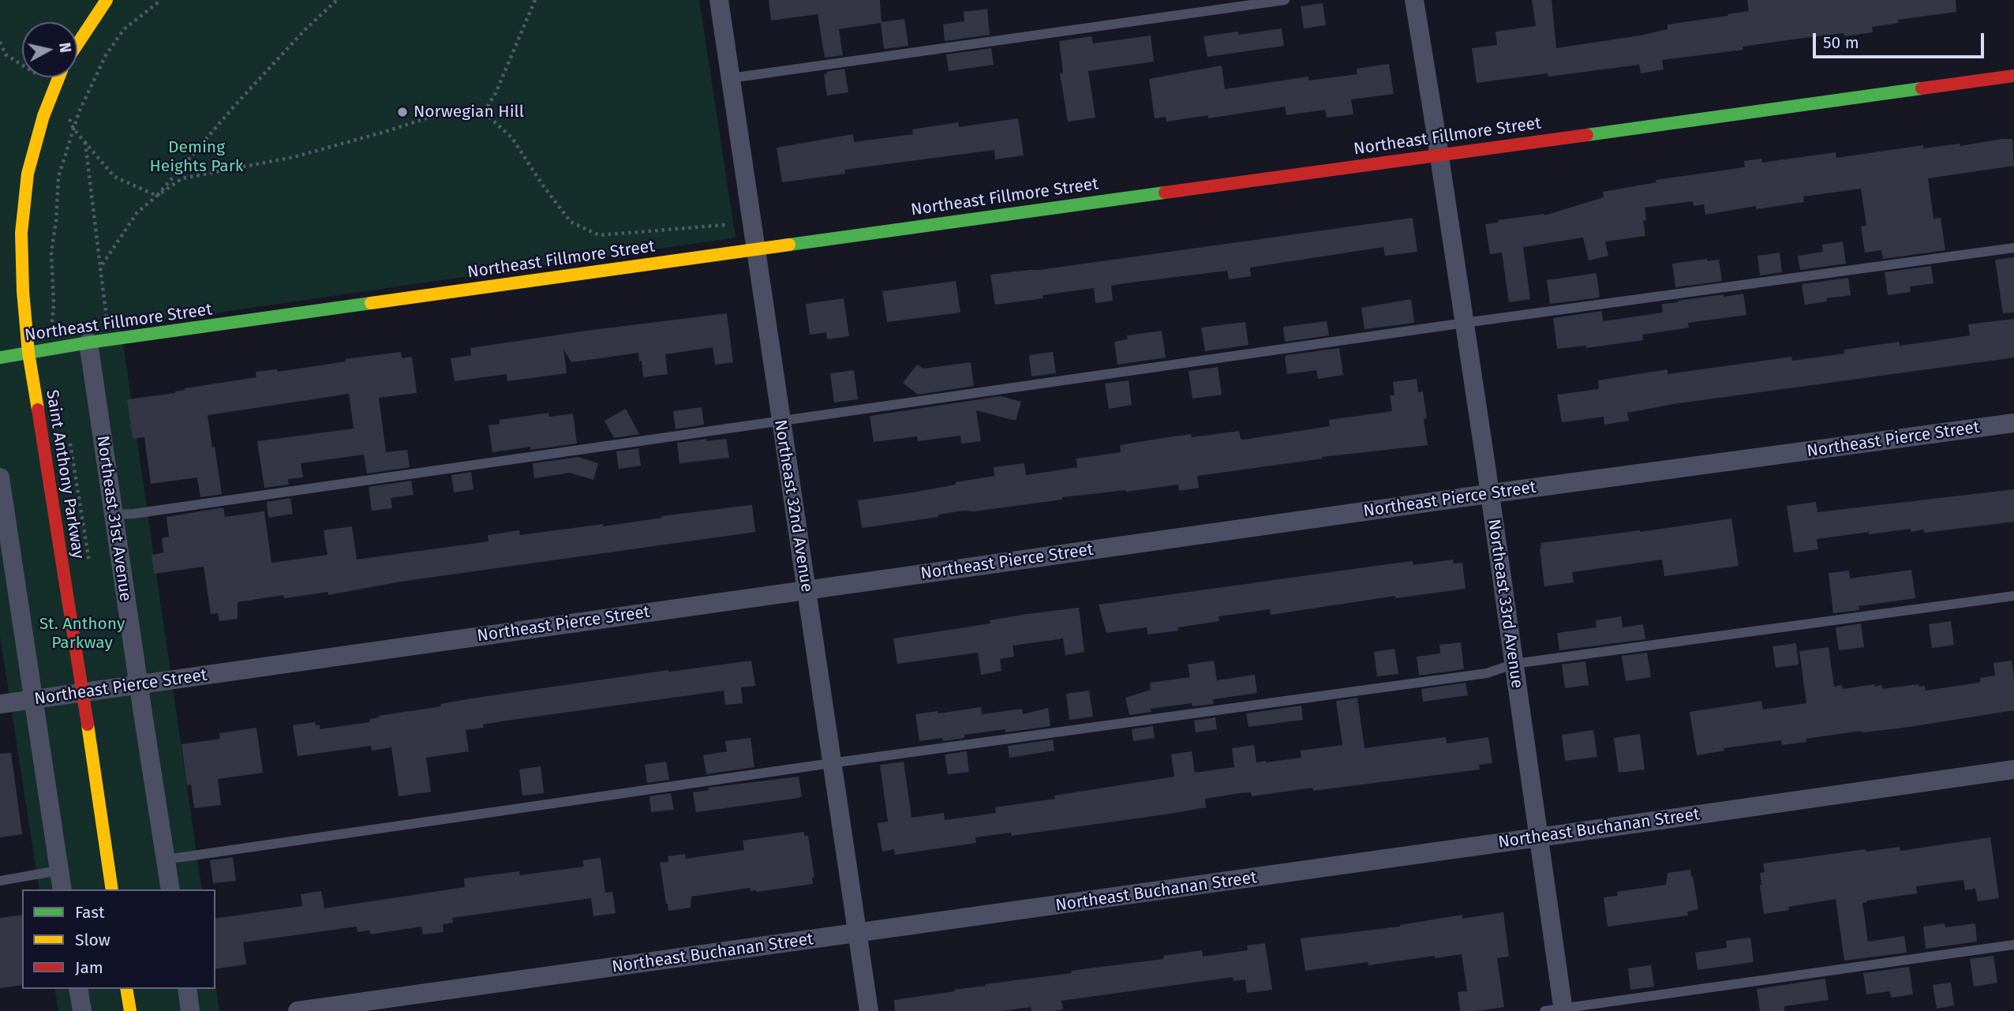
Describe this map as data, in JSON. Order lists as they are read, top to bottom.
{
  "streets": {
    "street": [
      "Northeast Fillmore Street",
      "Northeast Pierce Street",
      "Saint Anthony Parkway",
      "Northeast 32nd Avenue",
      "Northeast 31st Avenue",
      "Northeast 33rd Avenue",
      "Northeast Buchanan Street"
    ]
  },
  "crossings": [
    ["Northeast Fillmore Street", "Saint Anthony Parkway"],
    ["Northeast Fillmore Street", "Northeast 32nd Avenue"],
    ["Northeast Fillmore Street", "Northeast 31st Avenue"],
    ["Northeast Fillmore Street", "Northeast 33rd Avenue"],
    ["Northeast Pierce Street", "Saint Anthony Parkway"],
    ["Northeast Pierce Street", "Northeast 32nd Avenue"],
    ["Northeast Pierce Street", "Northeast 31st Avenue"],
    ["Northeast Pierce Street", "Northeast 33rd Avenue"],
    ["Northeast 32nd Avenue", "Northeast Buchanan Street"],
    ["Northeast 33rd Avenue", "Northeast Buchanan Street"]
  ],
  "parks": ["Deming Heights Park", "St. Anthony Parkway"],
  "places": ["Norwegian Hill"],
  "legend": ["Fast", "Slow", "Jam"],
  "scale_bar": "50 m",
  "north": "right"
}
